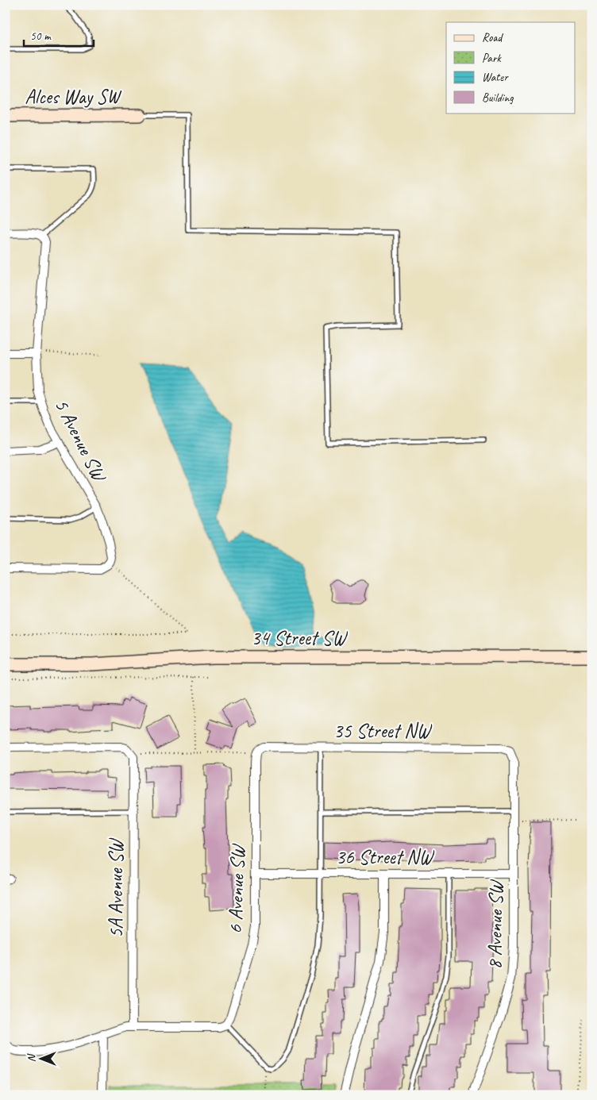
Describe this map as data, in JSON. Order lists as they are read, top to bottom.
{
  "streets": {
    "main road": ["Alces Way SW", "34 Street SW"],
    "street": [
      "5 Avenue SW",
      "35 Street NW",
      "36 Street NW",
      "5A Avenue SW",
      "6 Avenue SW",
      "8 Avenue SW"
    ]
  },
  "crossings": [
    ["35 Street NW", "6 Avenue SW"],
    ["35 Street NW", "8 Avenue SW"],
    ["36 Street NW", "6 Avenue SW"],
    ["36 Street NW", "8 Avenue SW"]
  ],
  "legend": [
    "Road",
    "Park",
    "Water",
    "Building"
  ],
  "scale_bar": "50 m",
  "north": "left"
}
